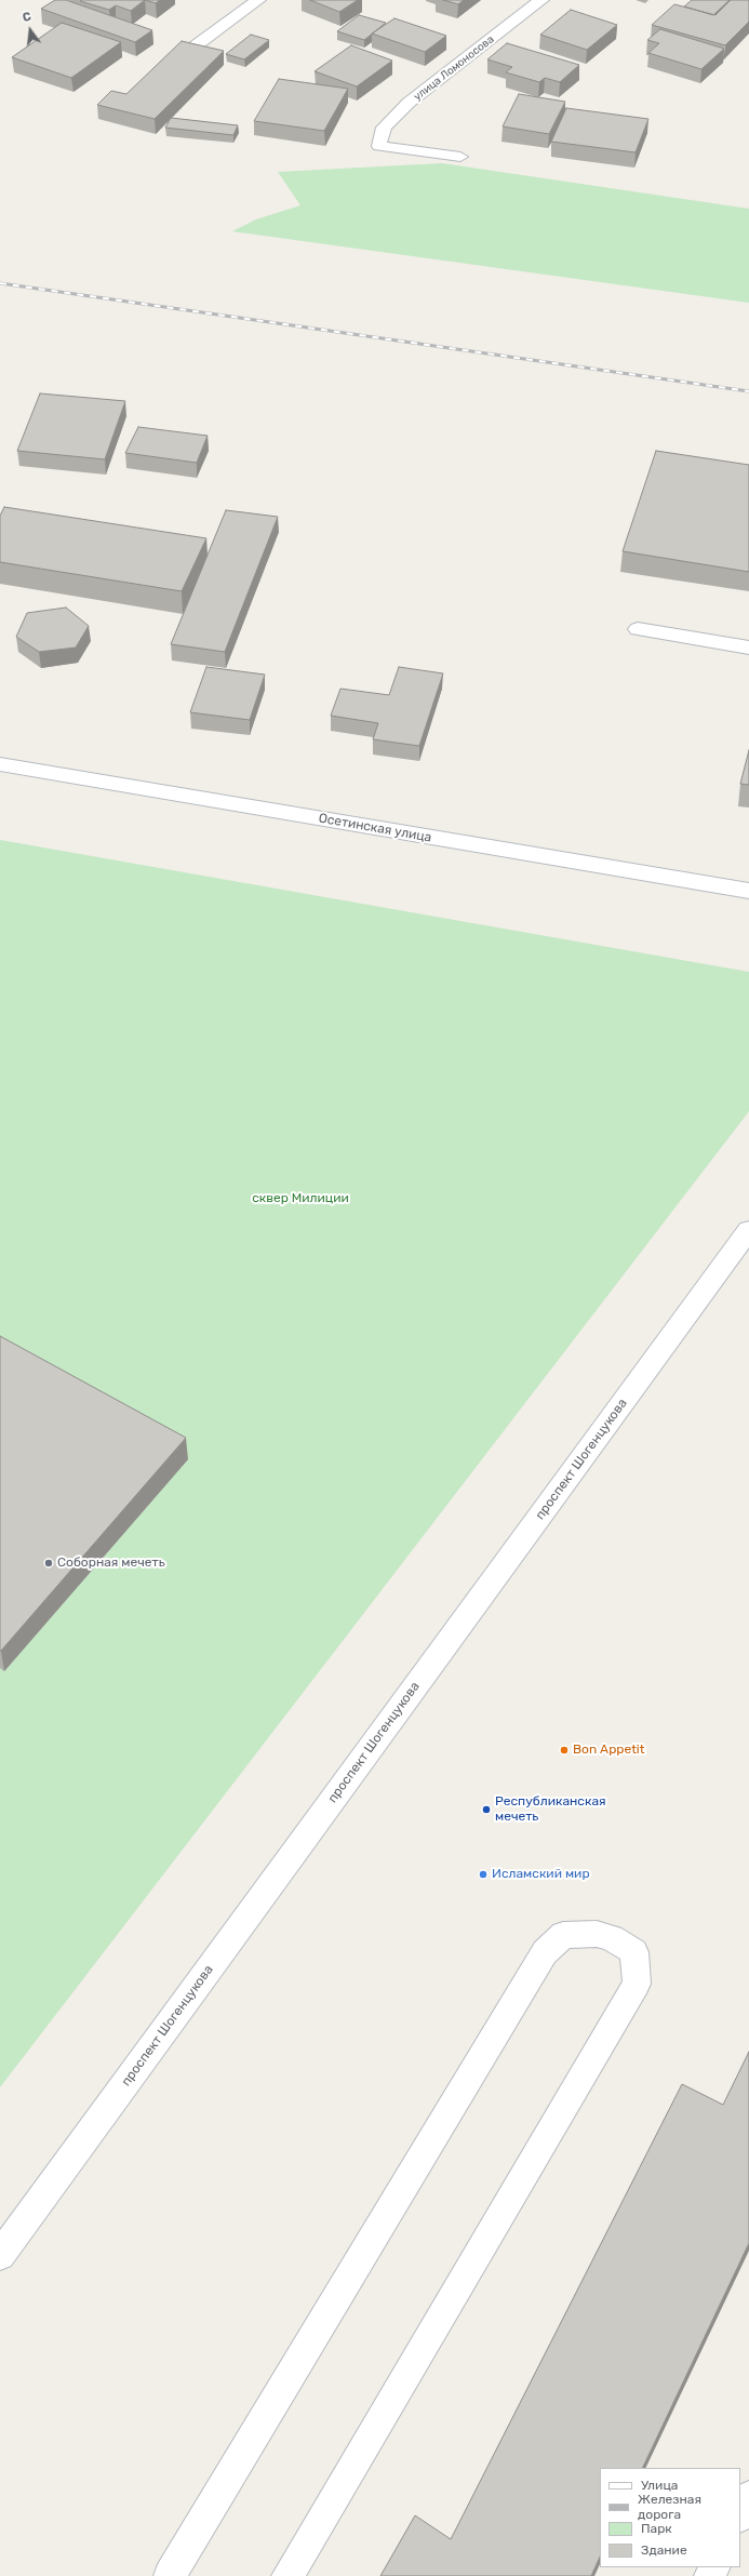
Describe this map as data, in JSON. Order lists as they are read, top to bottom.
{
  "streets": {
    "main road": ["улица Ломоносова", "Осетинская улица", "проспект Шогенцукова"]
  },
  "parks": ["сквер Милиции"],
  "places": [
    "Соборная мечеть",
    "Bon Appetit",
    "Республиканская мечеть",
    "Исламский мир"
  ],
  "legend": [
    "Улица",
    "Железная дорога",
    "Парк",
    "Здание"
  ],
  "north": "top"
}
